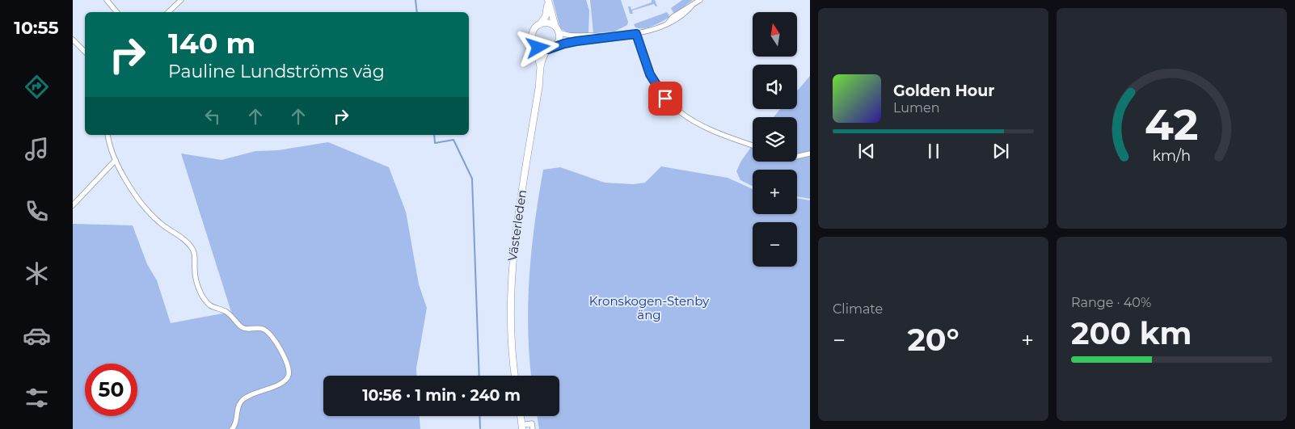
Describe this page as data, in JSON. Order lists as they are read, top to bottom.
{
  "streets": {
    "main road": ["Västerleden"]
  },
  "parks": ["Kronskogen-Stenby äng"],
  "north": "top",
  "page": {
    "tabs": "10:55",
    "map_buttons": ["+", "−"],
    "turn": ["140 m", "Pauline Lundströms väg"],
    "song": ["Golden Hour", "Lumen"],
    "tile": [
      "Climate",
      ["Range · 40%", "200 km"]
    ],
    "heat": ["−", "20°", "+"],
    "limit": "50",
    "trip": "10:56 · 1 min · 240 m",
    "gauge": ["42", "km/h"]
  }
}
